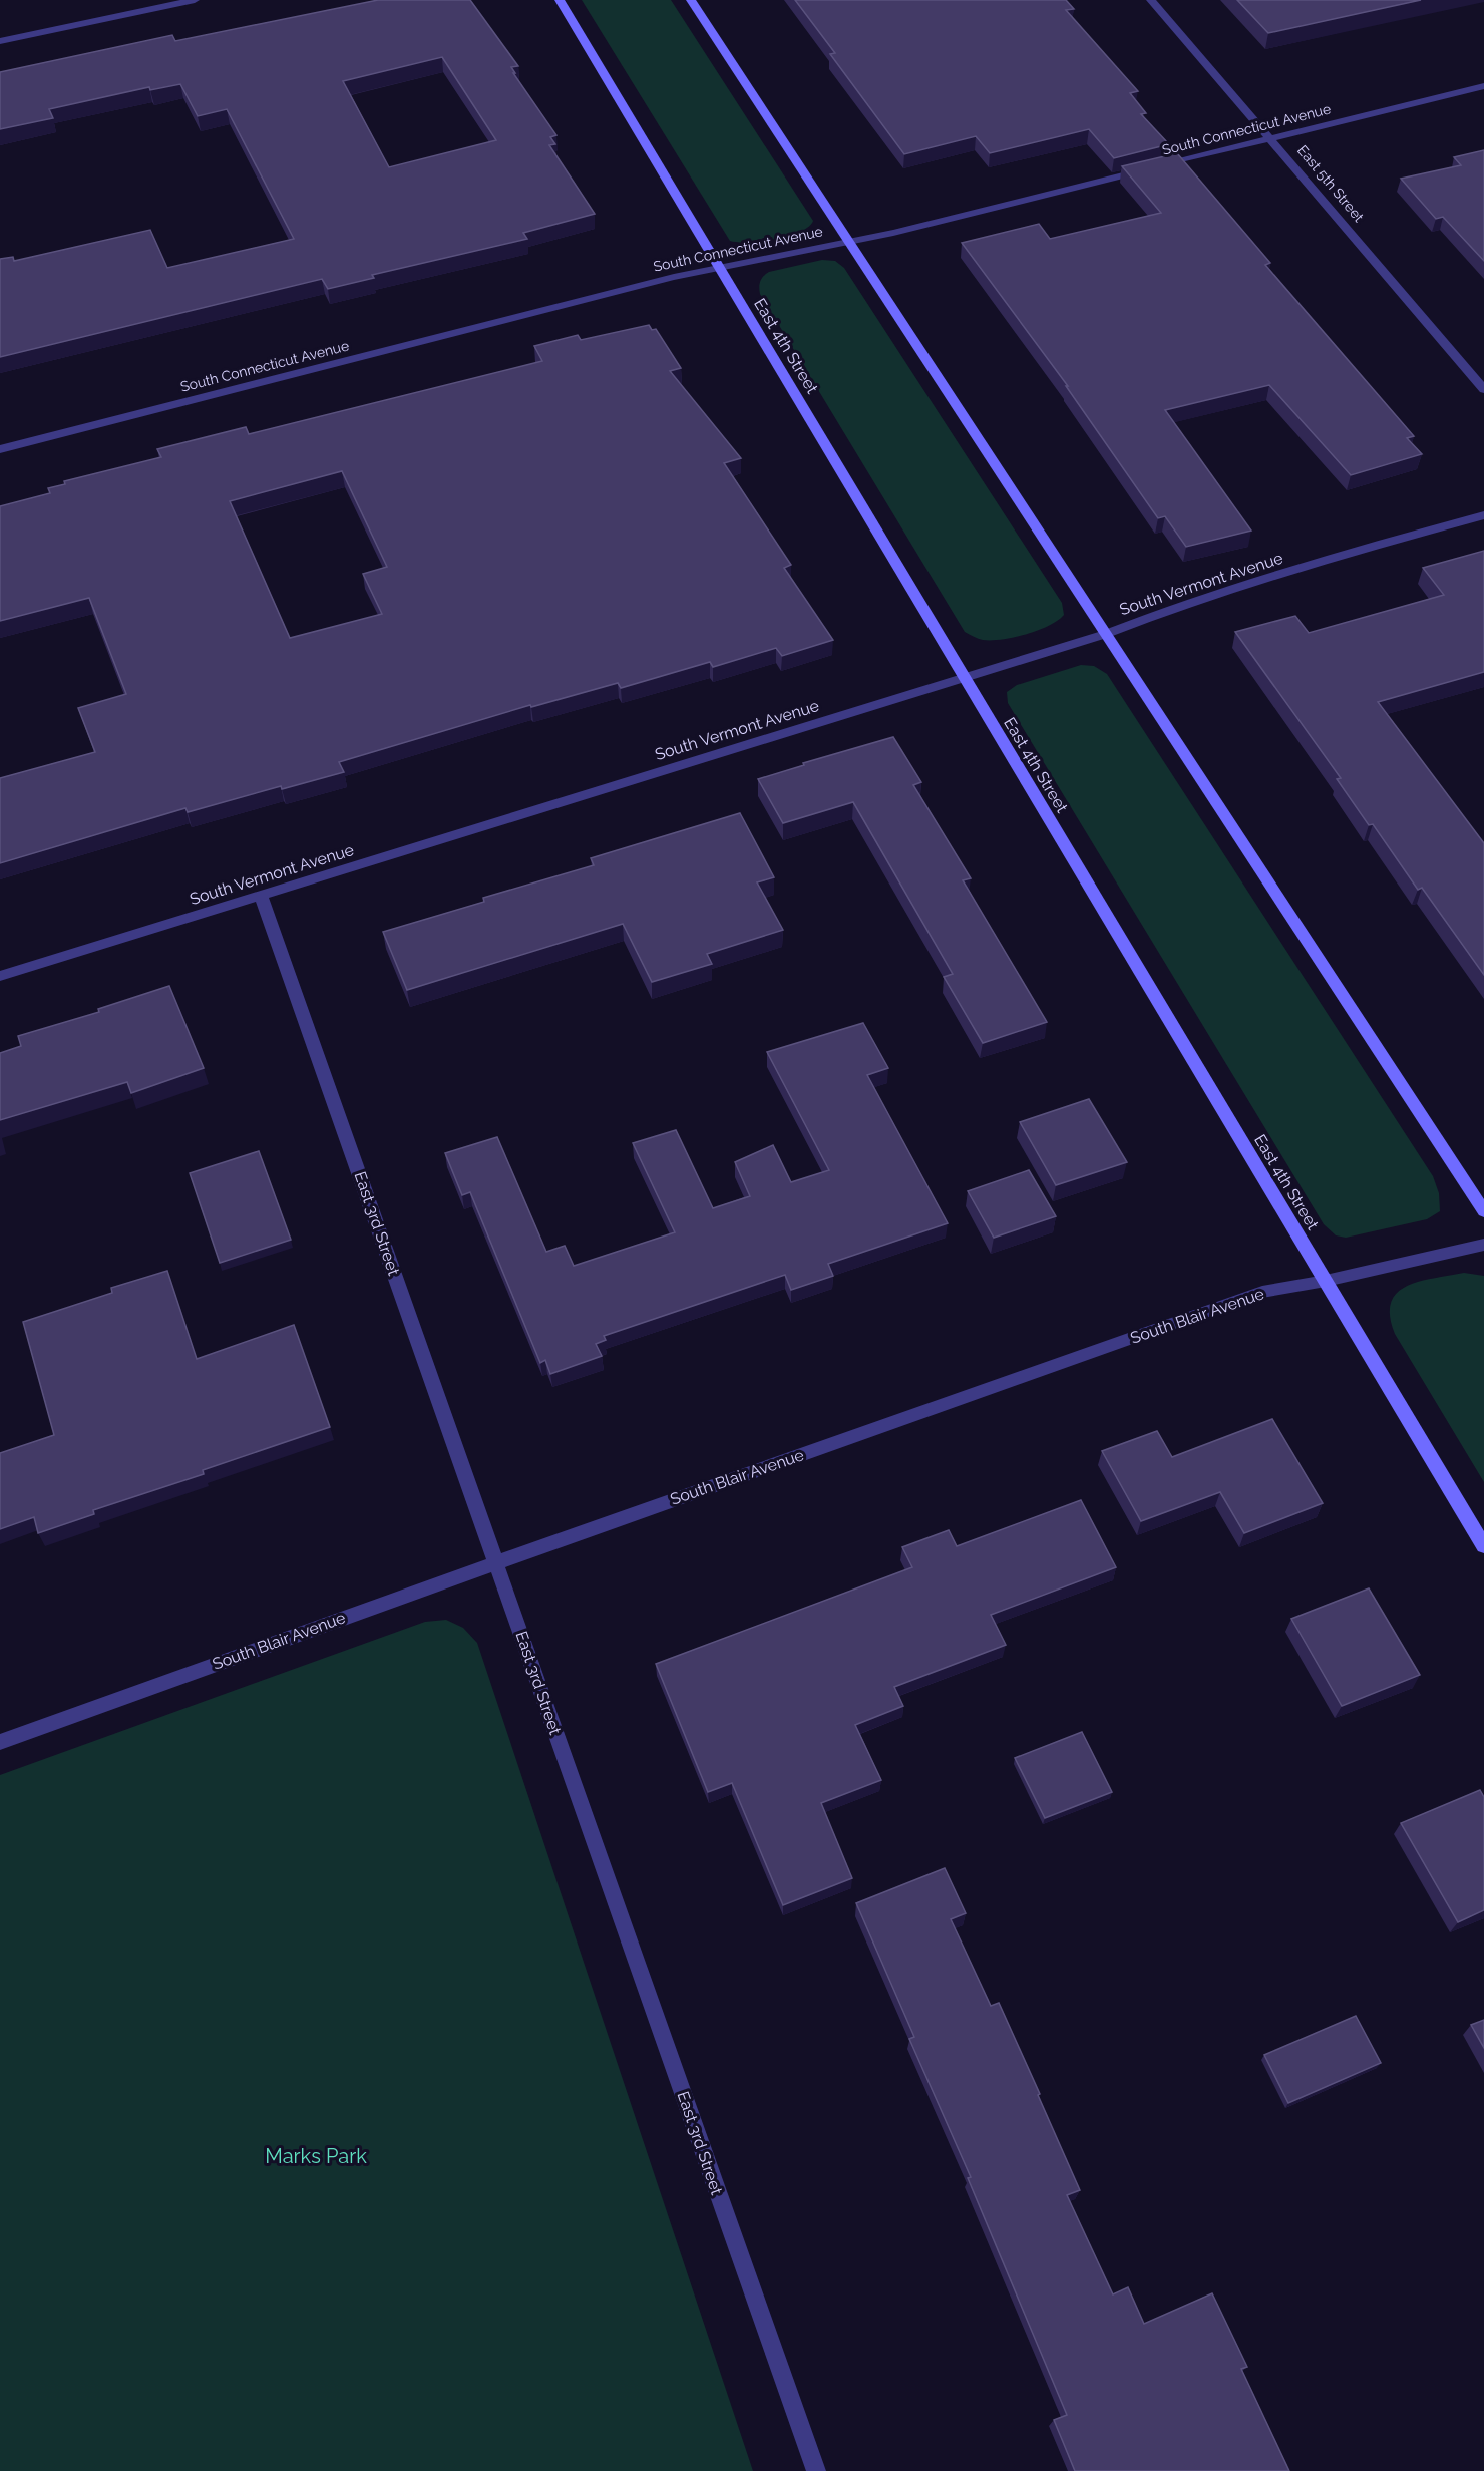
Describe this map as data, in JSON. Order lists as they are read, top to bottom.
{
  "streets": {
    "street": [
      "South Connecticut Avenue",
      "East 5th Street",
      "East 4th Street",
      "South Vermont Avenue",
      "East 3rd Street",
      "South Blair Avenue"
    ]
  },
  "crossings": [
    ["South Connecticut Avenue", "East 5th Street"],
    ["South Connecticut Avenue", "East 4th Street"],
    ["East 4th Street", "South Vermont Avenue"],
    ["East 4th Street", "South Blair Avenue"],
    ["South Vermont Avenue", "East 3rd Street"],
    ["East 3rd Street", "South Blair Avenue"]
  ],
  "parks": ["Marks Park"]
}
